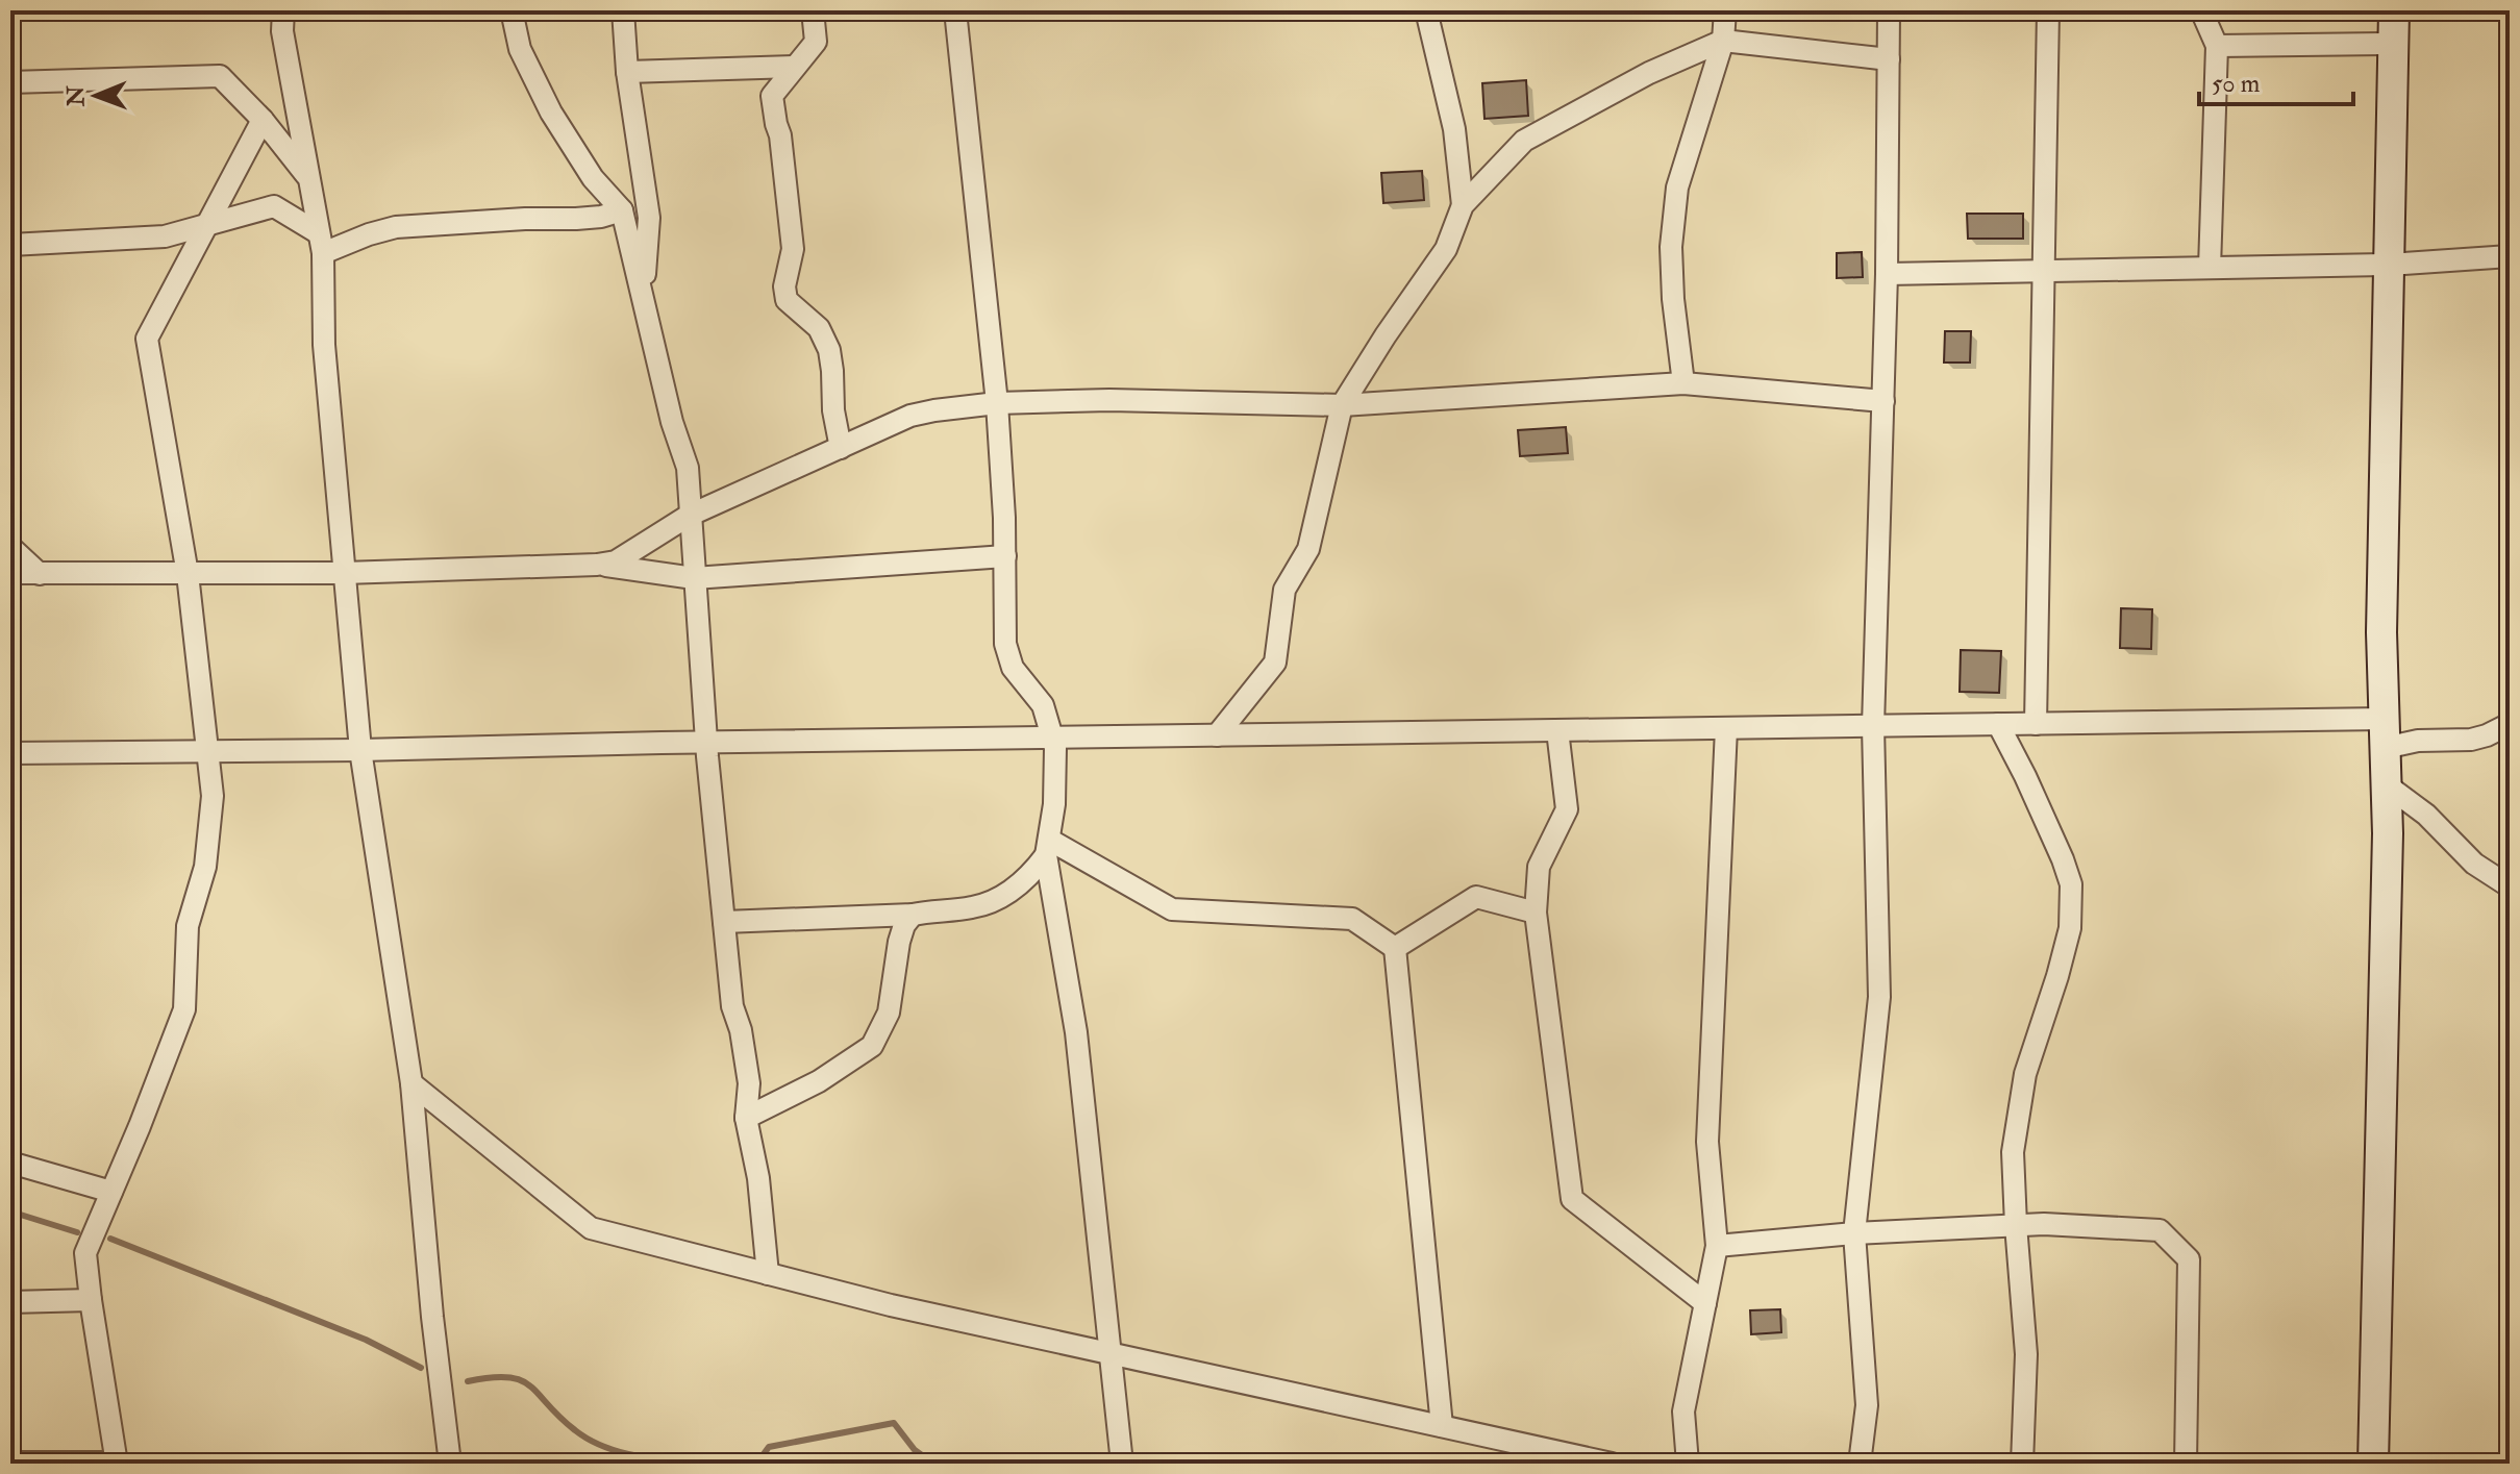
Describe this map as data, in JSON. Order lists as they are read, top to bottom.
{
  "scale_bar": "50 m",
  "north": "left"
}
